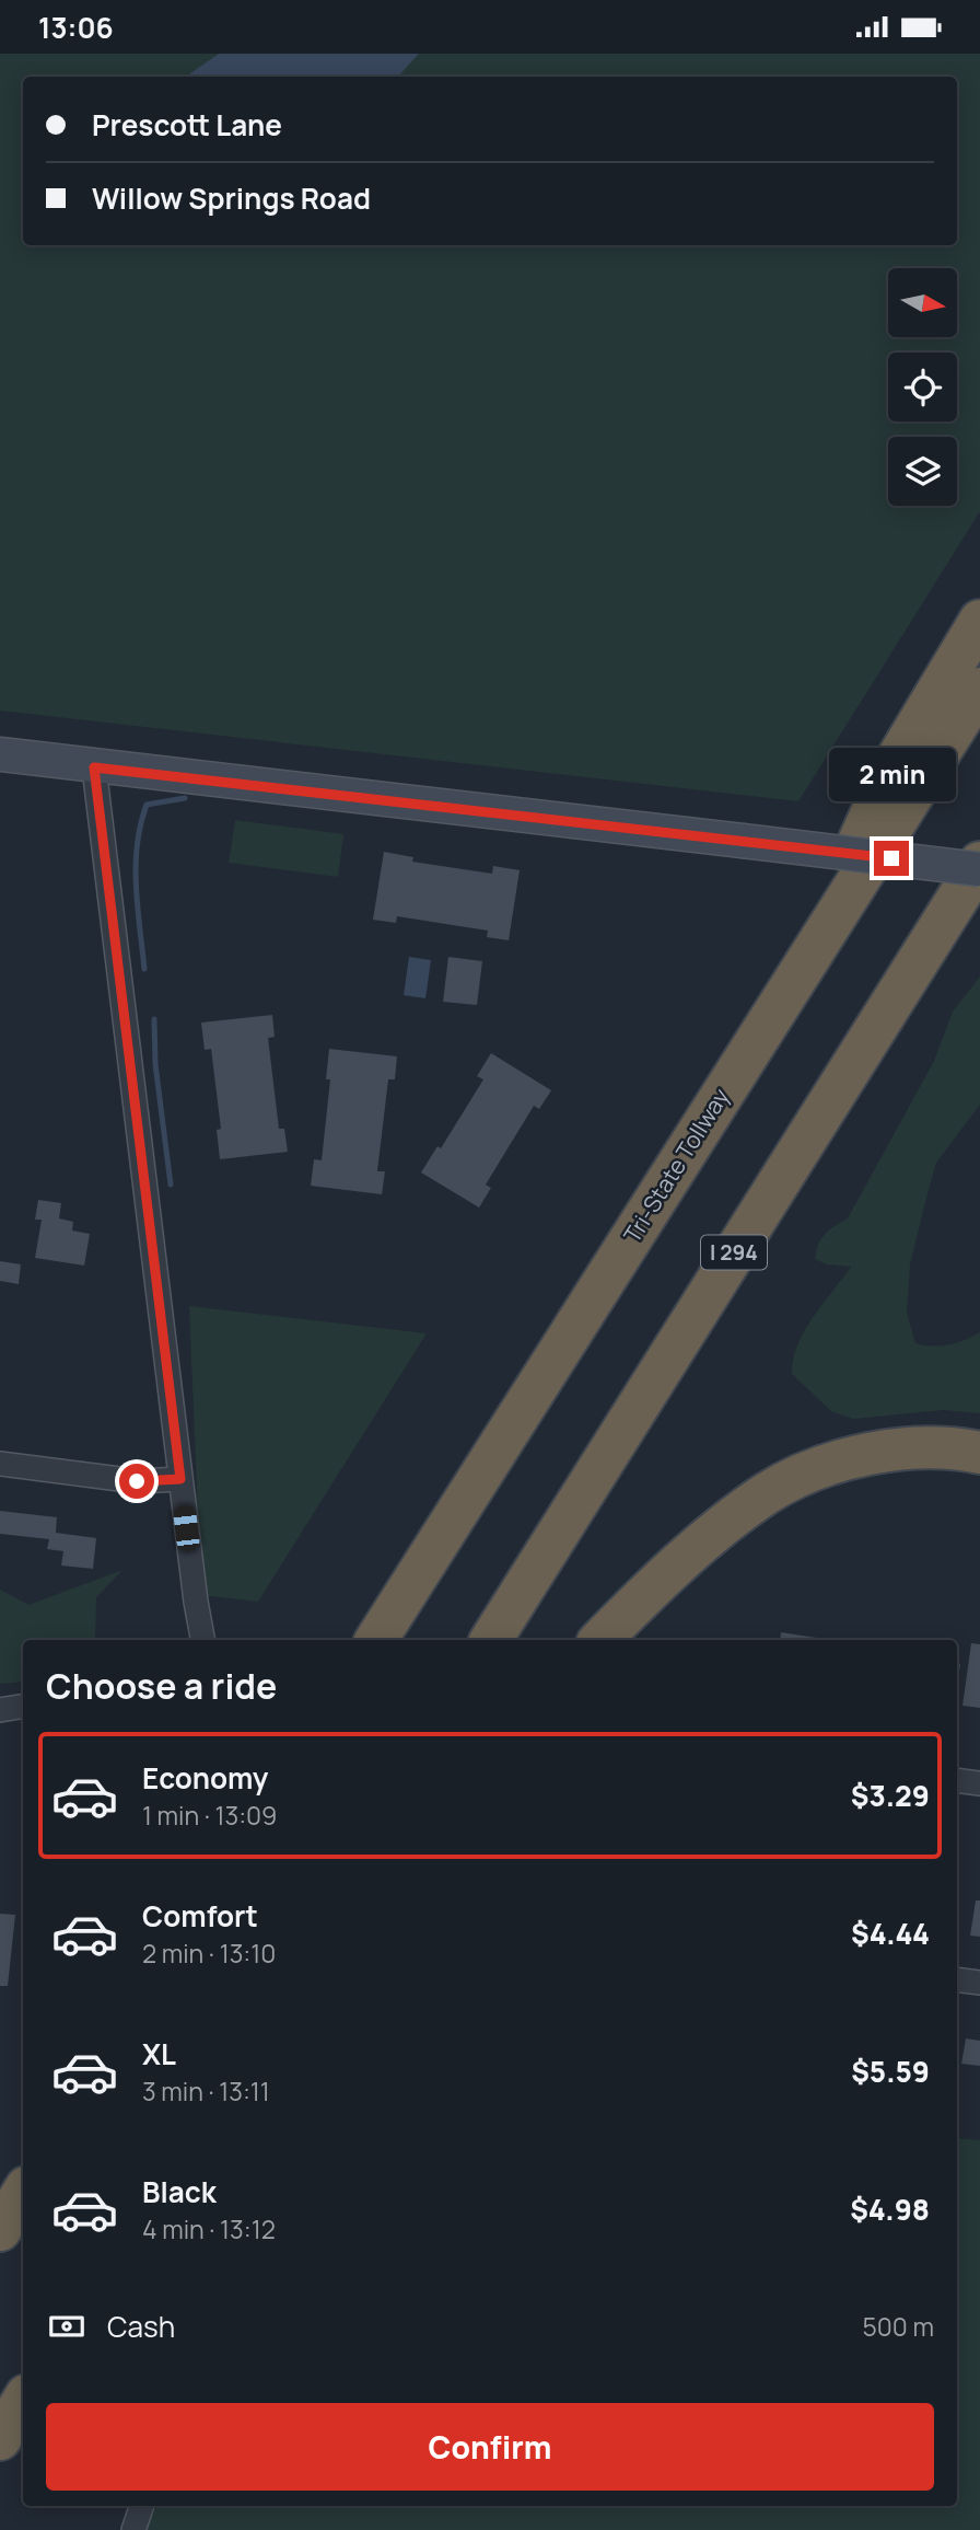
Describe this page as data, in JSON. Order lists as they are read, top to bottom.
{
  "streets": {
    "highway": ["Tri-State Tollway", "I 294"]
  },
  "north": "right",
  "page": {
    "status": "13:06",
    "banner": ["Prescott Lane", "Willow Springs Road"],
    "bubble": "2 min",
    "heading": "Choose a ride",
    "list": [
      {
        "name": "Economy",
        "note": "1 min · 13:09",
        "value": "$3.29"
      },
      {
        "name": "Comfort",
        "note": "2 min · 13:10",
        "value": "$4.44"
      },
      {
        "name": "XL",
        "note": "3 min · 13:11",
        "value": "$5.59"
      },
      {
        "name": "Black",
        "note": "4 min · 13:12",
        "value": "$4.98"
      }
    ],
    "pay": ["Cash", "500 m"],
    "buttons": "Confirm"
  }
}
